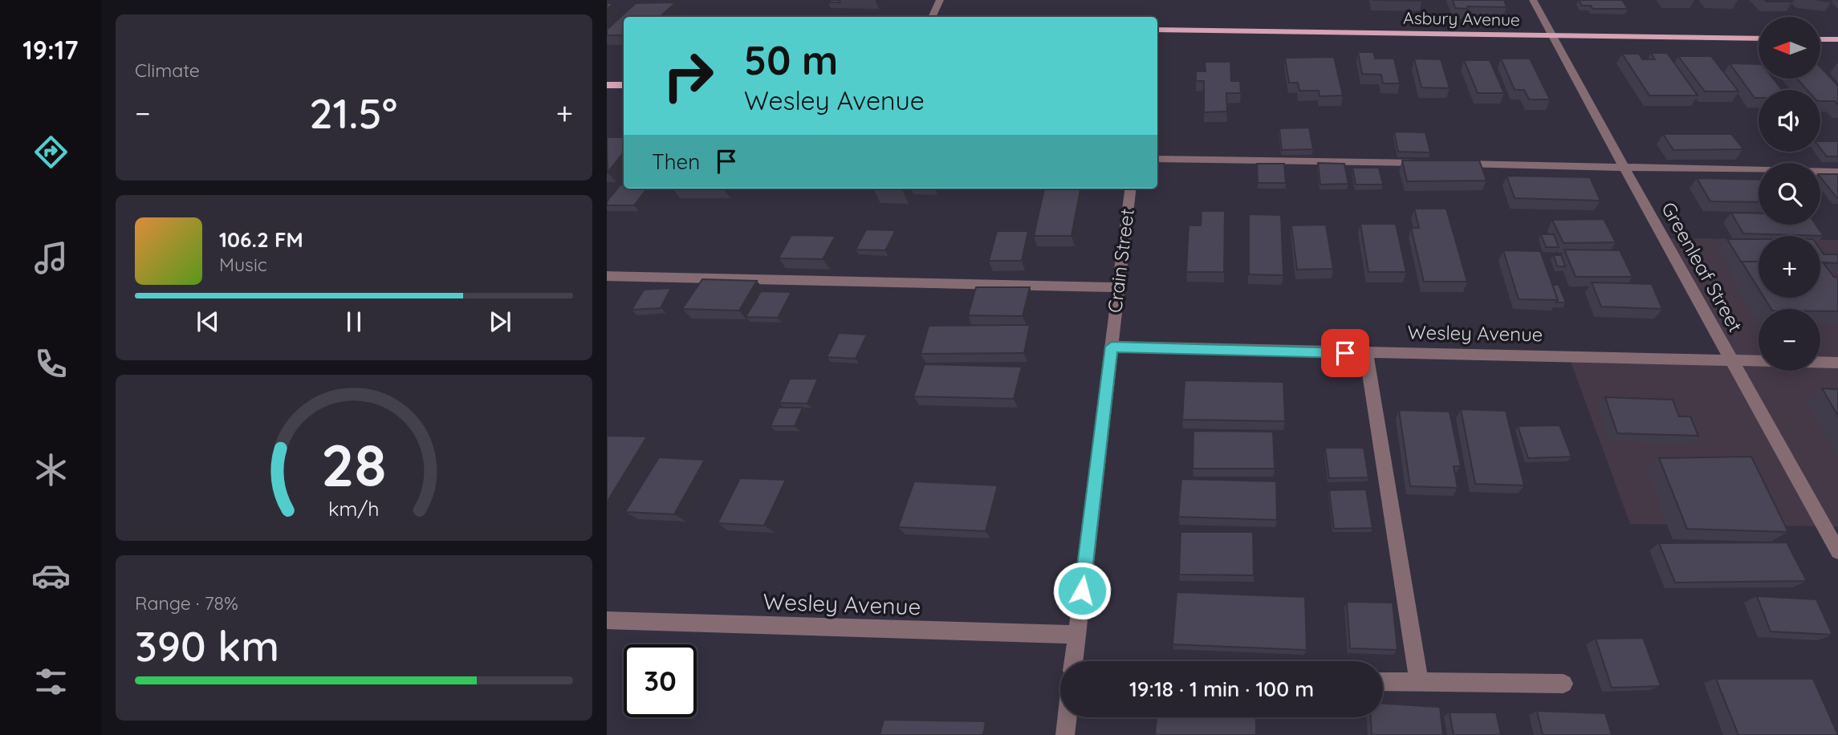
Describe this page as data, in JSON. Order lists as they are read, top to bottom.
{
  "streets": {
    "main road": ["Asbury Avenue"],
    "street": ["Crain Street", "Greenleaf Street", "Wesley Avenue"]
  },
  "crossings": [
    ["Asbury Avenue", "Greenleaf Street"],
    ["Crain Street", "Wesley Avenue"],
    ["Greenleaf Street", "Wesley Avenue"]
  ],
  "north": "left",
  "page": {
    "tabs": "19:17",
    "tile": [
      "Climate",
      ["Range · 78%", "390 km"]
    ],
    "map_buttons": ["+", "−"],
    "turn": ["50 m", "Wesley Avenue"],
    "heat": ["−", "21.5°", "+"],
    "then": "Then",
    "song": ["106.2 FM", "Music"],
    "limit": "30",
    "trip": "19:18 · 1 min · 100 m",
    "gauge": ["28", "km/h"]
  }
}
